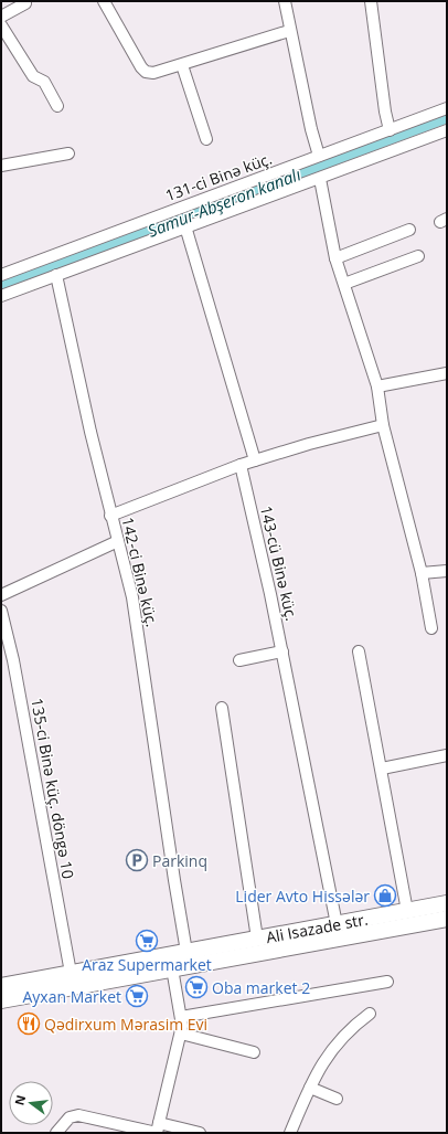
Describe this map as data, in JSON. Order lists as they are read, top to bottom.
{
  "streets": {
    "main road": ["Ali Isazade str."],
    "street": [
      "131-ci Binə küç.",
      "143-cü Binə küç.",
      "142-ci Binə küç.",
      "135-ci Binə küç. döngə 10"
    ]
  },
  "crossings": [
    ["143-cü Binə küç.", "Ali Isazade str."],
    ["142-ci Binə küç.", "Ali Isazade str."]
  ],
  "water": ["Samur-Abşeron kanalı"],
  "places": {
    "parking": ["Parkinq"],
    "shop": ["Lider Avto Hissələr"],
    "supermarket": ["Araz Supermarket", "Oba market 2", "Ayxan Market"],
    "restaurant": ["Qədirxum Mərasim Evi"]
  },
  "north": "left"
}
